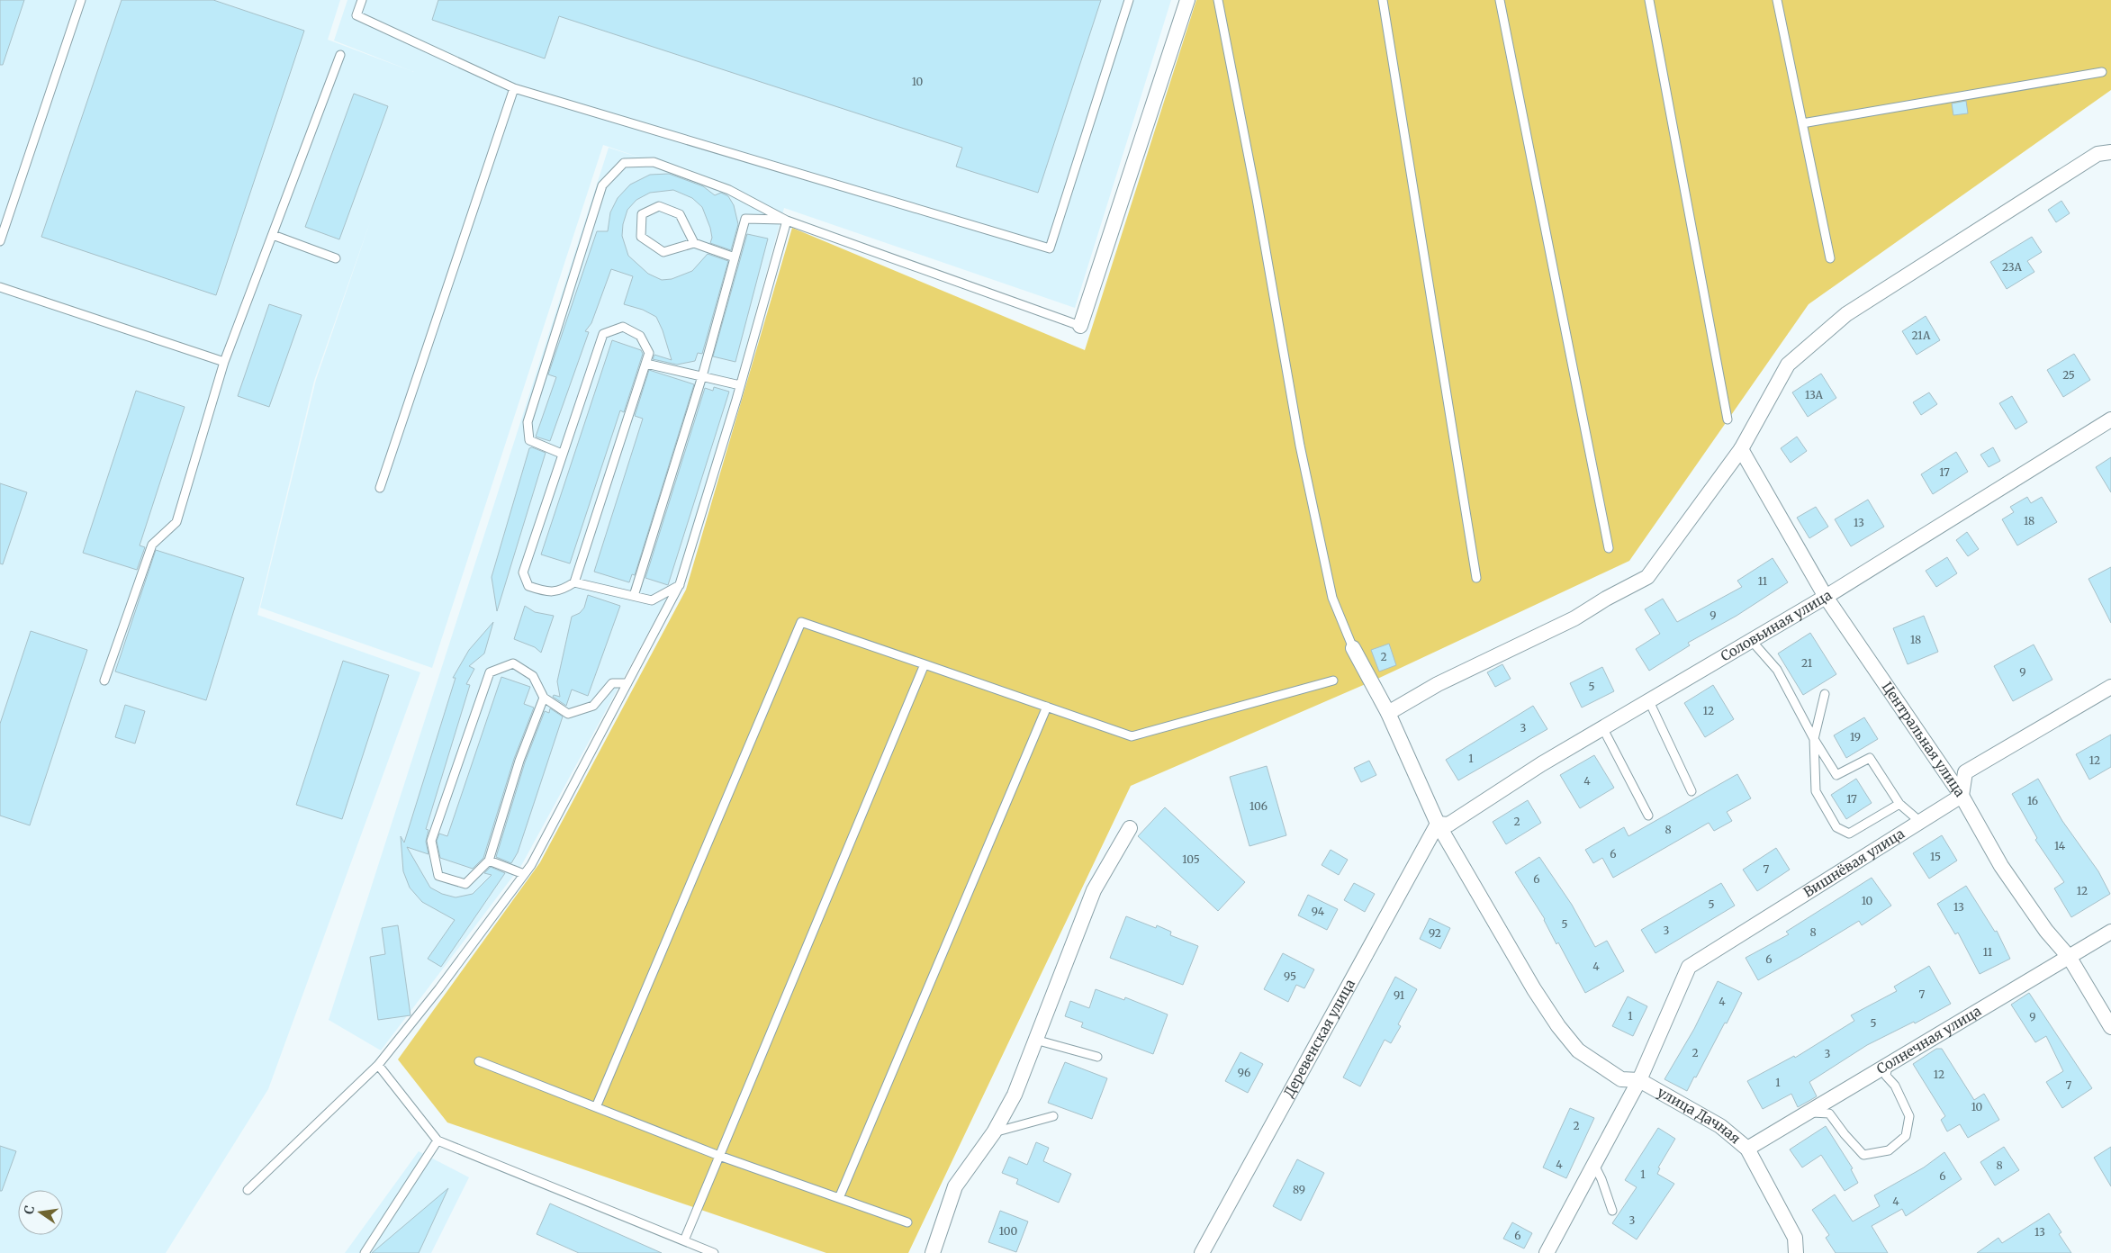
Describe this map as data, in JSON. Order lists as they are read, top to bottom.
{
  "streets": {
    "street": [
      "Соловьиная улица",
      "Центральная улица",
      "Вишнёвая улица",
      "Деревенская улица",
      "Солнечная улица",
      "улица Дачная"
    ]
  },
  "crossings": [
    ["Соловьиная улица", "Центральная улица"],
    ["Соловьиная улица", "Деревенская улица"],
    ["Центральная улица", "Вишнёвая улица"],
    ["Центральная улица", "Солнечная улица"],
    ["Вишнёвая улица", "улица Дачная"],
    ["Солнечная улица", "улица Дачная"]
  ],
  "house_numbers": [
    "10",
    "23А",
    "21А",
    "25",
    "13А",
    "17",
    "18",
    "13",
    "11",
    "9",
    "18",
    "2",
    "21",
    "9",
    "5",
    "12",
    "3",
    "19",
    "1",
    "12",
    "4",
    "17",
    "16",
    "106",
    "2",
    "8",
    "14",
    "6",
    "15",
    "105",
    "7",
    "6",
    "12",
    "10",
    "5",
    "13",
    "94",
    "5",
    "3",
    "8",
    "92",
    "11",
    "6",
    "4",
    "95",
    "7",
    "91",
    "4",
    "1",
    "9",
    "5",
    "2",
    "3",
    "96",
    "12",
    "1",
    "7",
    "10",
    "2",
    "4",
    "8",
    "1",
    "6",
    "89",
    "4",
    "3",
    "100",
    "13",
    "6"
  ],
  "north": "left"
}
